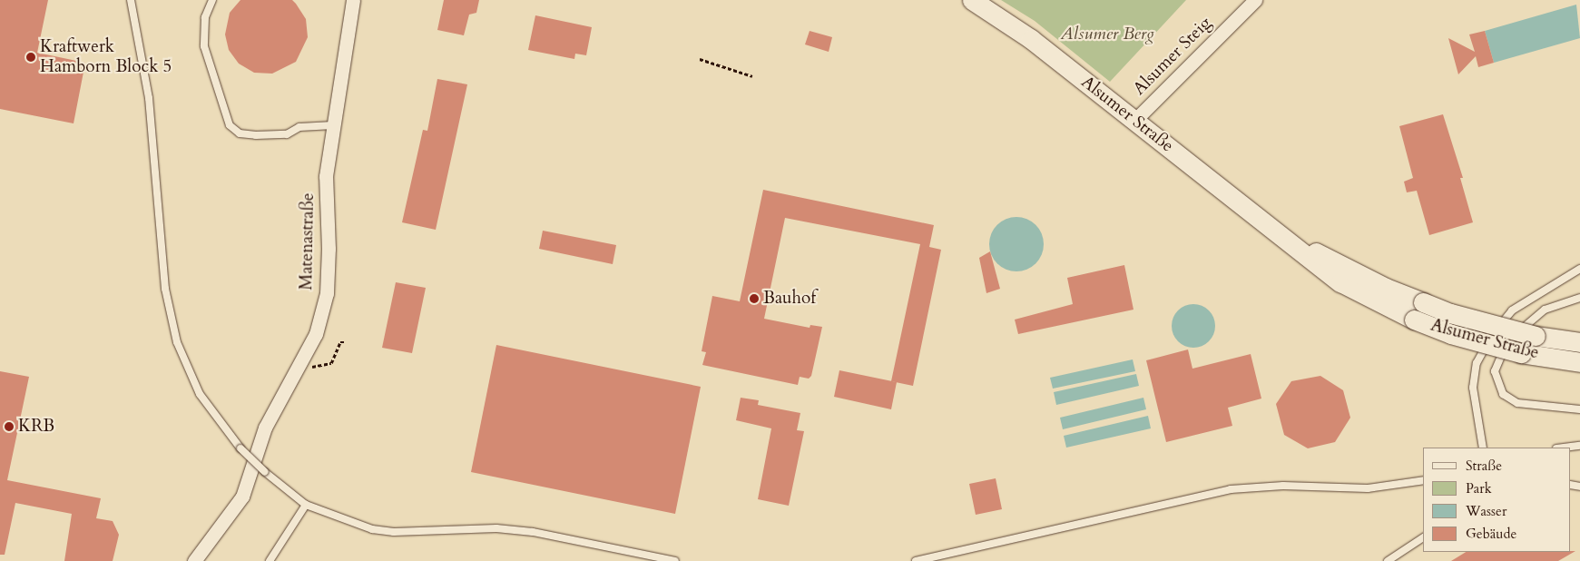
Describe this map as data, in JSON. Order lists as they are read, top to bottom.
{
  "streets": {
    "street": ["Alsumer Steig", "Alsumer Straße", "Matenastraße"]
  },
  "crossings": [
    ["Alsumer Steig", "Alsumer Straße"]
  ],
  "parks": ["Alsumer Berg"],
  "places": ["Kraftwerk Hamborn Block 5", "Bauhof", "KRB"],
  "legend": [
    "Straße",
    "Park",
    "Wasser",
    "Gebäude"
  ]
}
